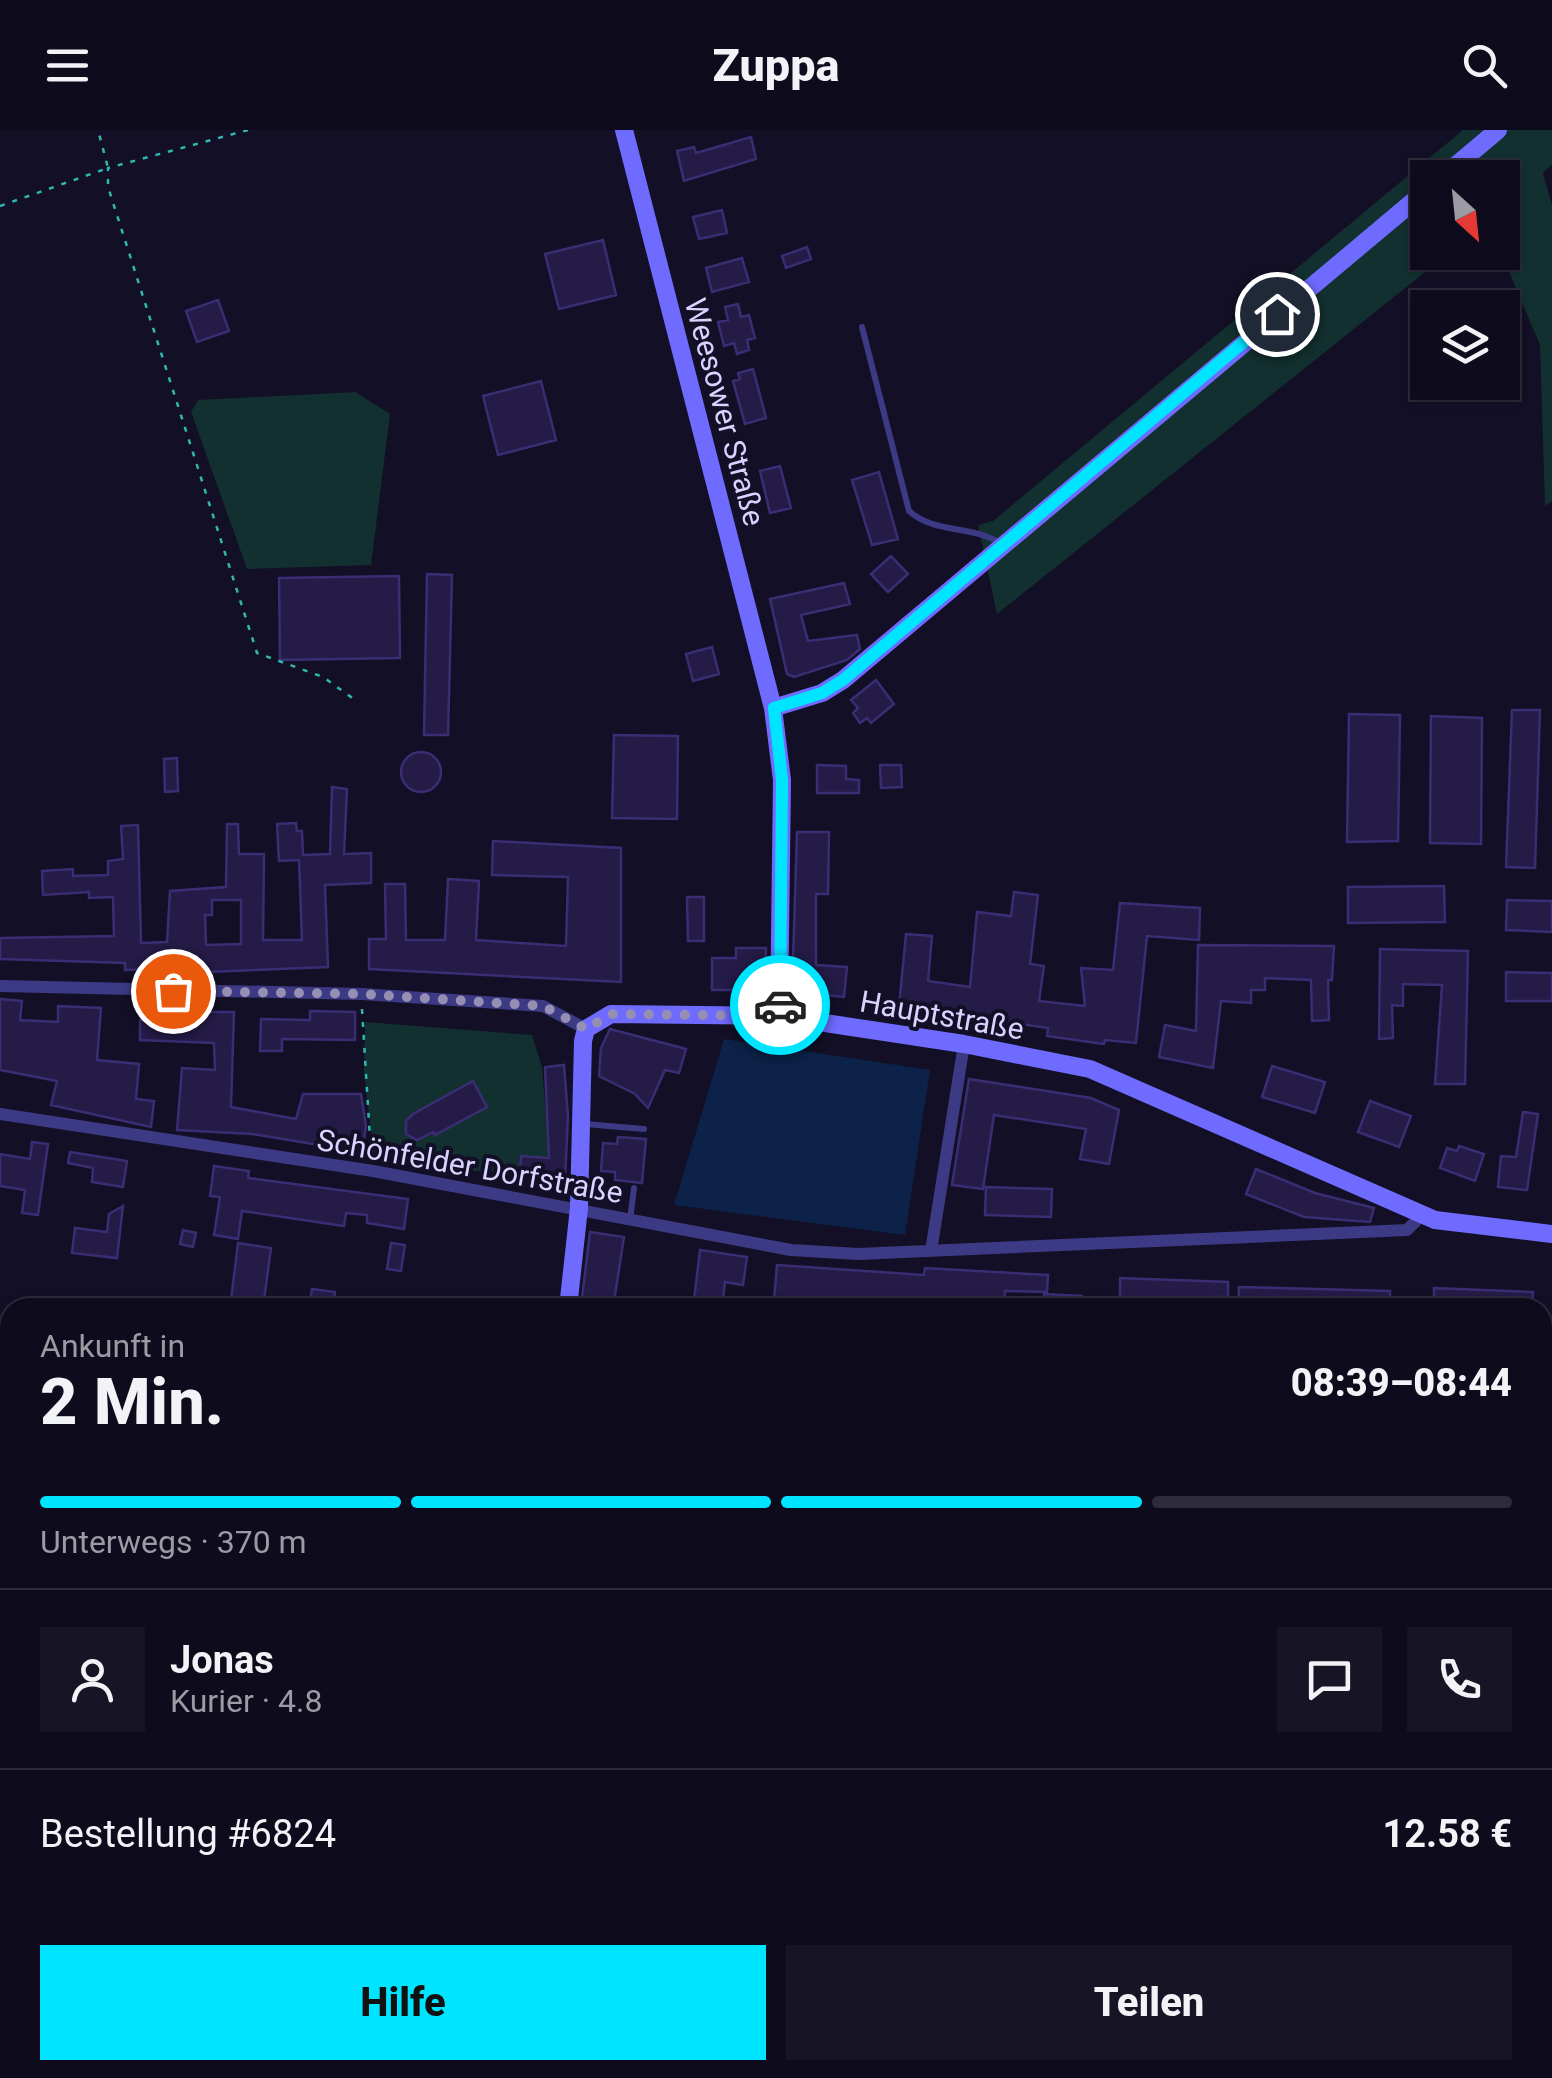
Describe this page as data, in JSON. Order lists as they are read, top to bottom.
{
  "streets": {
    "main road": ["Weesower Straße", "Hauptstraße"],
    "street": ["Schönfelder Dorfstraße"]
  },
  "crossings": [
    ["Weesower Straße", "Hauptstraße"],
    ["Hauptstraße", "Schönfelder Dorfstraße"]
  ],
  "north": "bottom right",
  "page": {
    "header": "Zuppa",
    "heading": ["2 Min.", "Ankunft in", "08:39–08:44"],
    "panel": [
      "Jonas",
      "Kurier · 4.8",
      "Bestellung #6824",
      "12.58 €"
    ],
    "bar": "Unterwegs · 370 m",
    "buttons": ["Hilfe", "Teilen"]
  }
}
